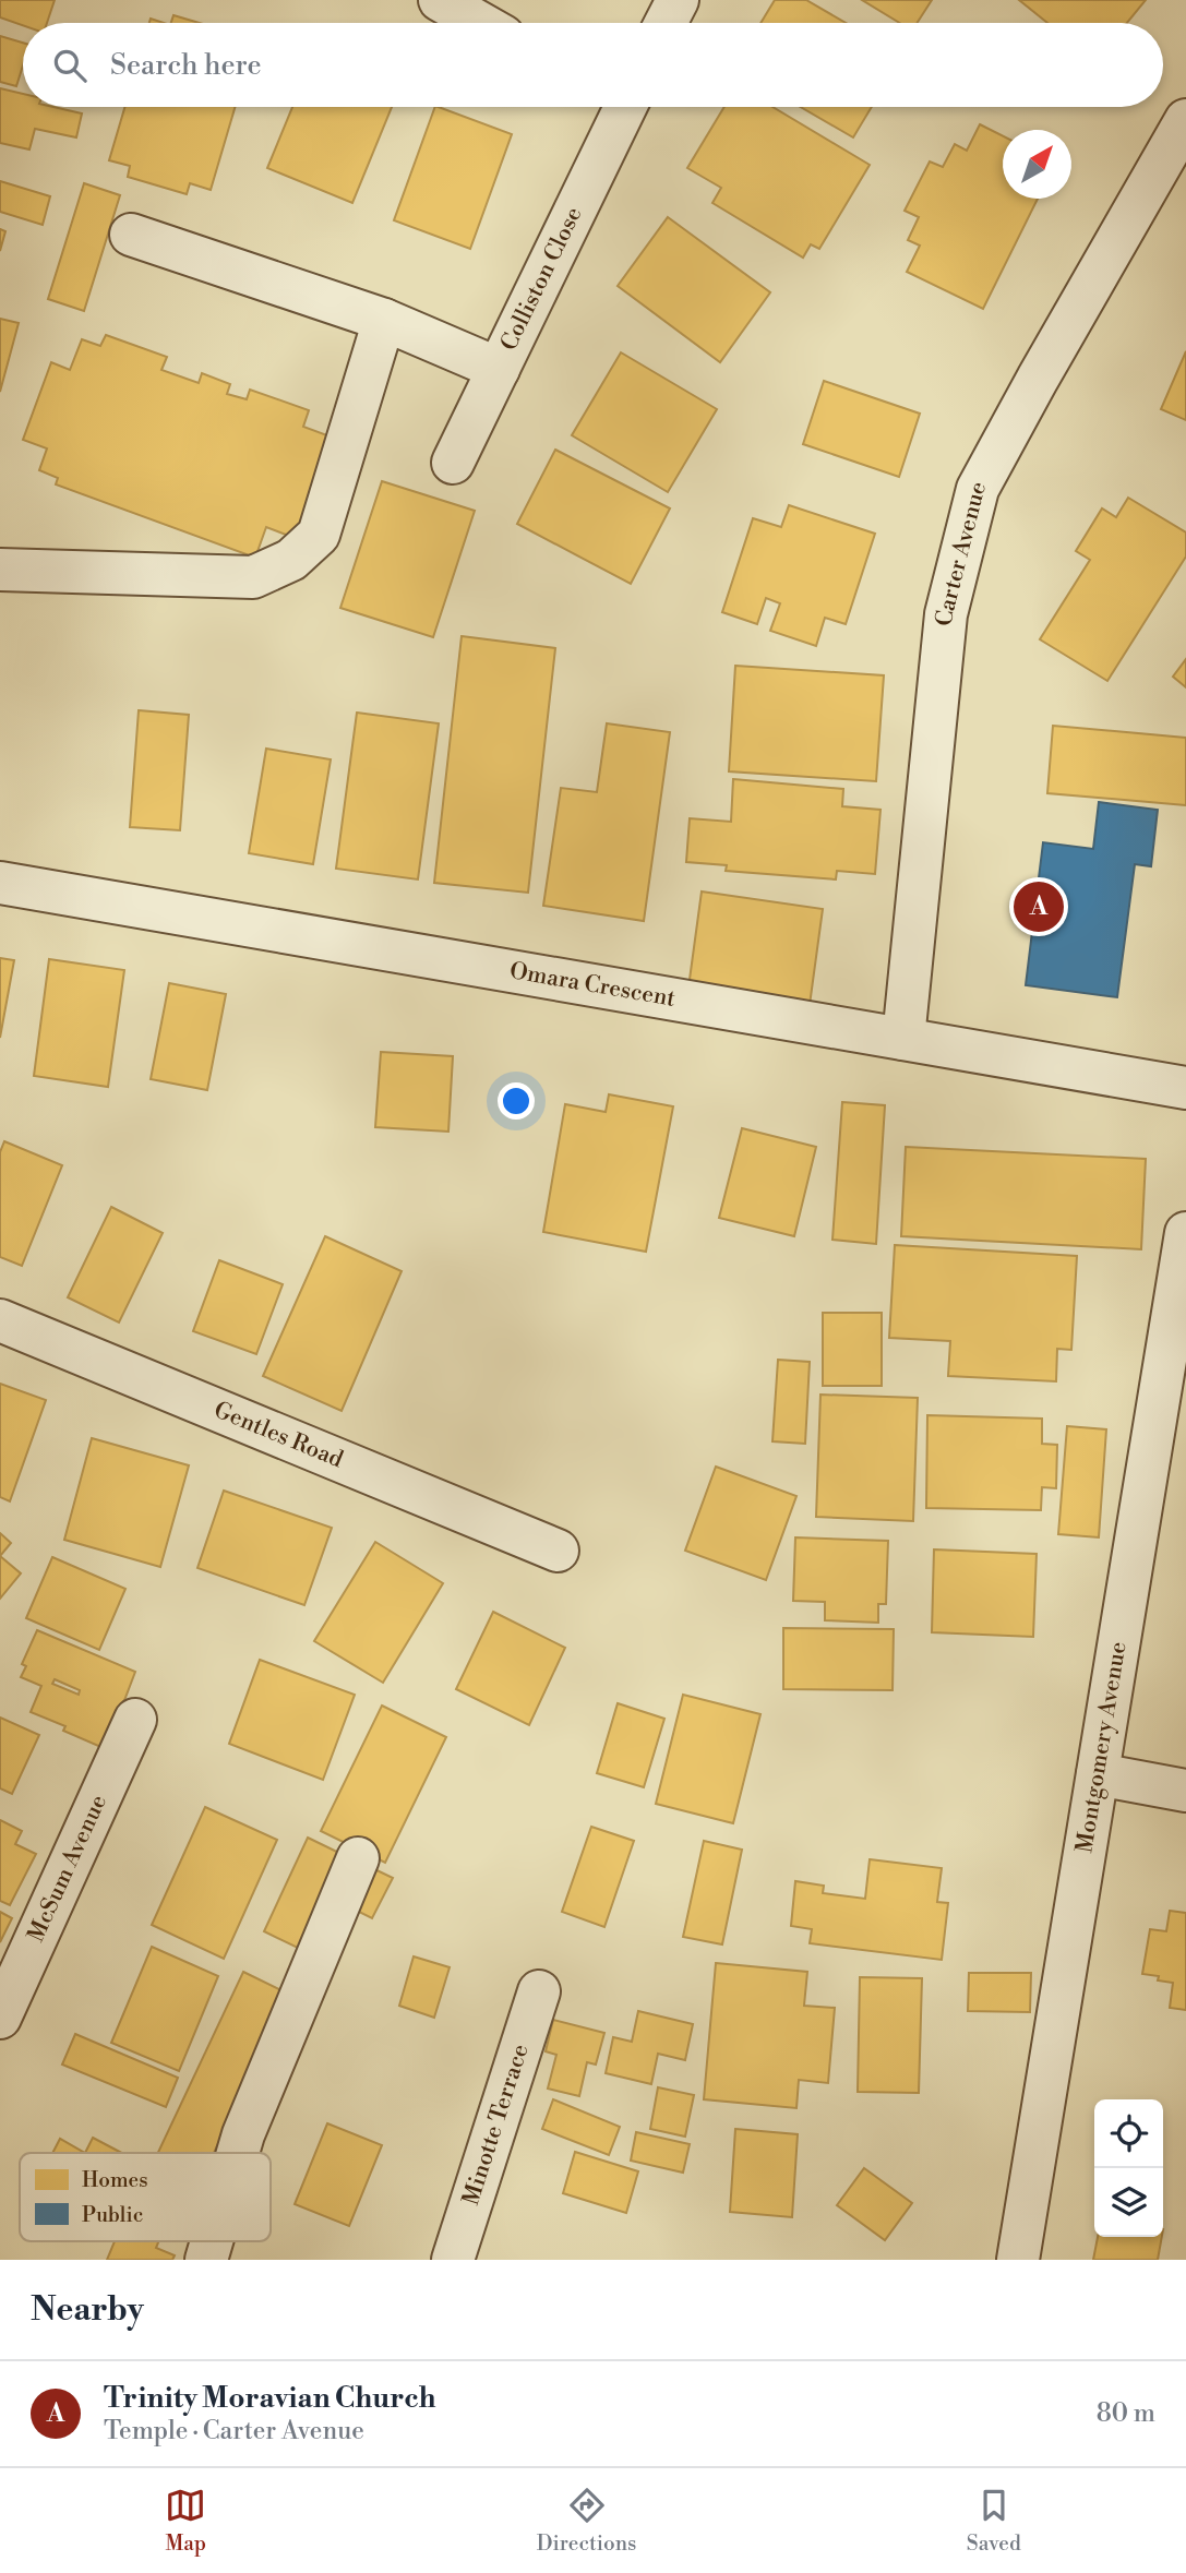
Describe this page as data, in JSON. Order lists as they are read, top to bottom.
{
  "streets": {
    "street": [
      "Colliston Close",
      "Carter Avenue",
      "Omara Crescent",
      "Gentles Road",
      "Montgomery Avenue",
      "McSum Avenue",
      "Minotte Terrace"
    ]
  },
  "crossings": [
    ["Carter Avenue", "Omara Crescent"]
  ],
  "legend": ["Homes", "Public"],
  "north": "top right",
  "page": {
    "search": "Search here",
    "pins": "A",
    "heading": "Nearby",
    "list": [
      {
        "mark": "A",
        "name": "Trinity Moravian Church",
        "note": "Temple · Carter Avenue",
        "value": "80 m"
      }
    ],
    "nav": ["Map", "Directions", "Saved"]
  }
}
